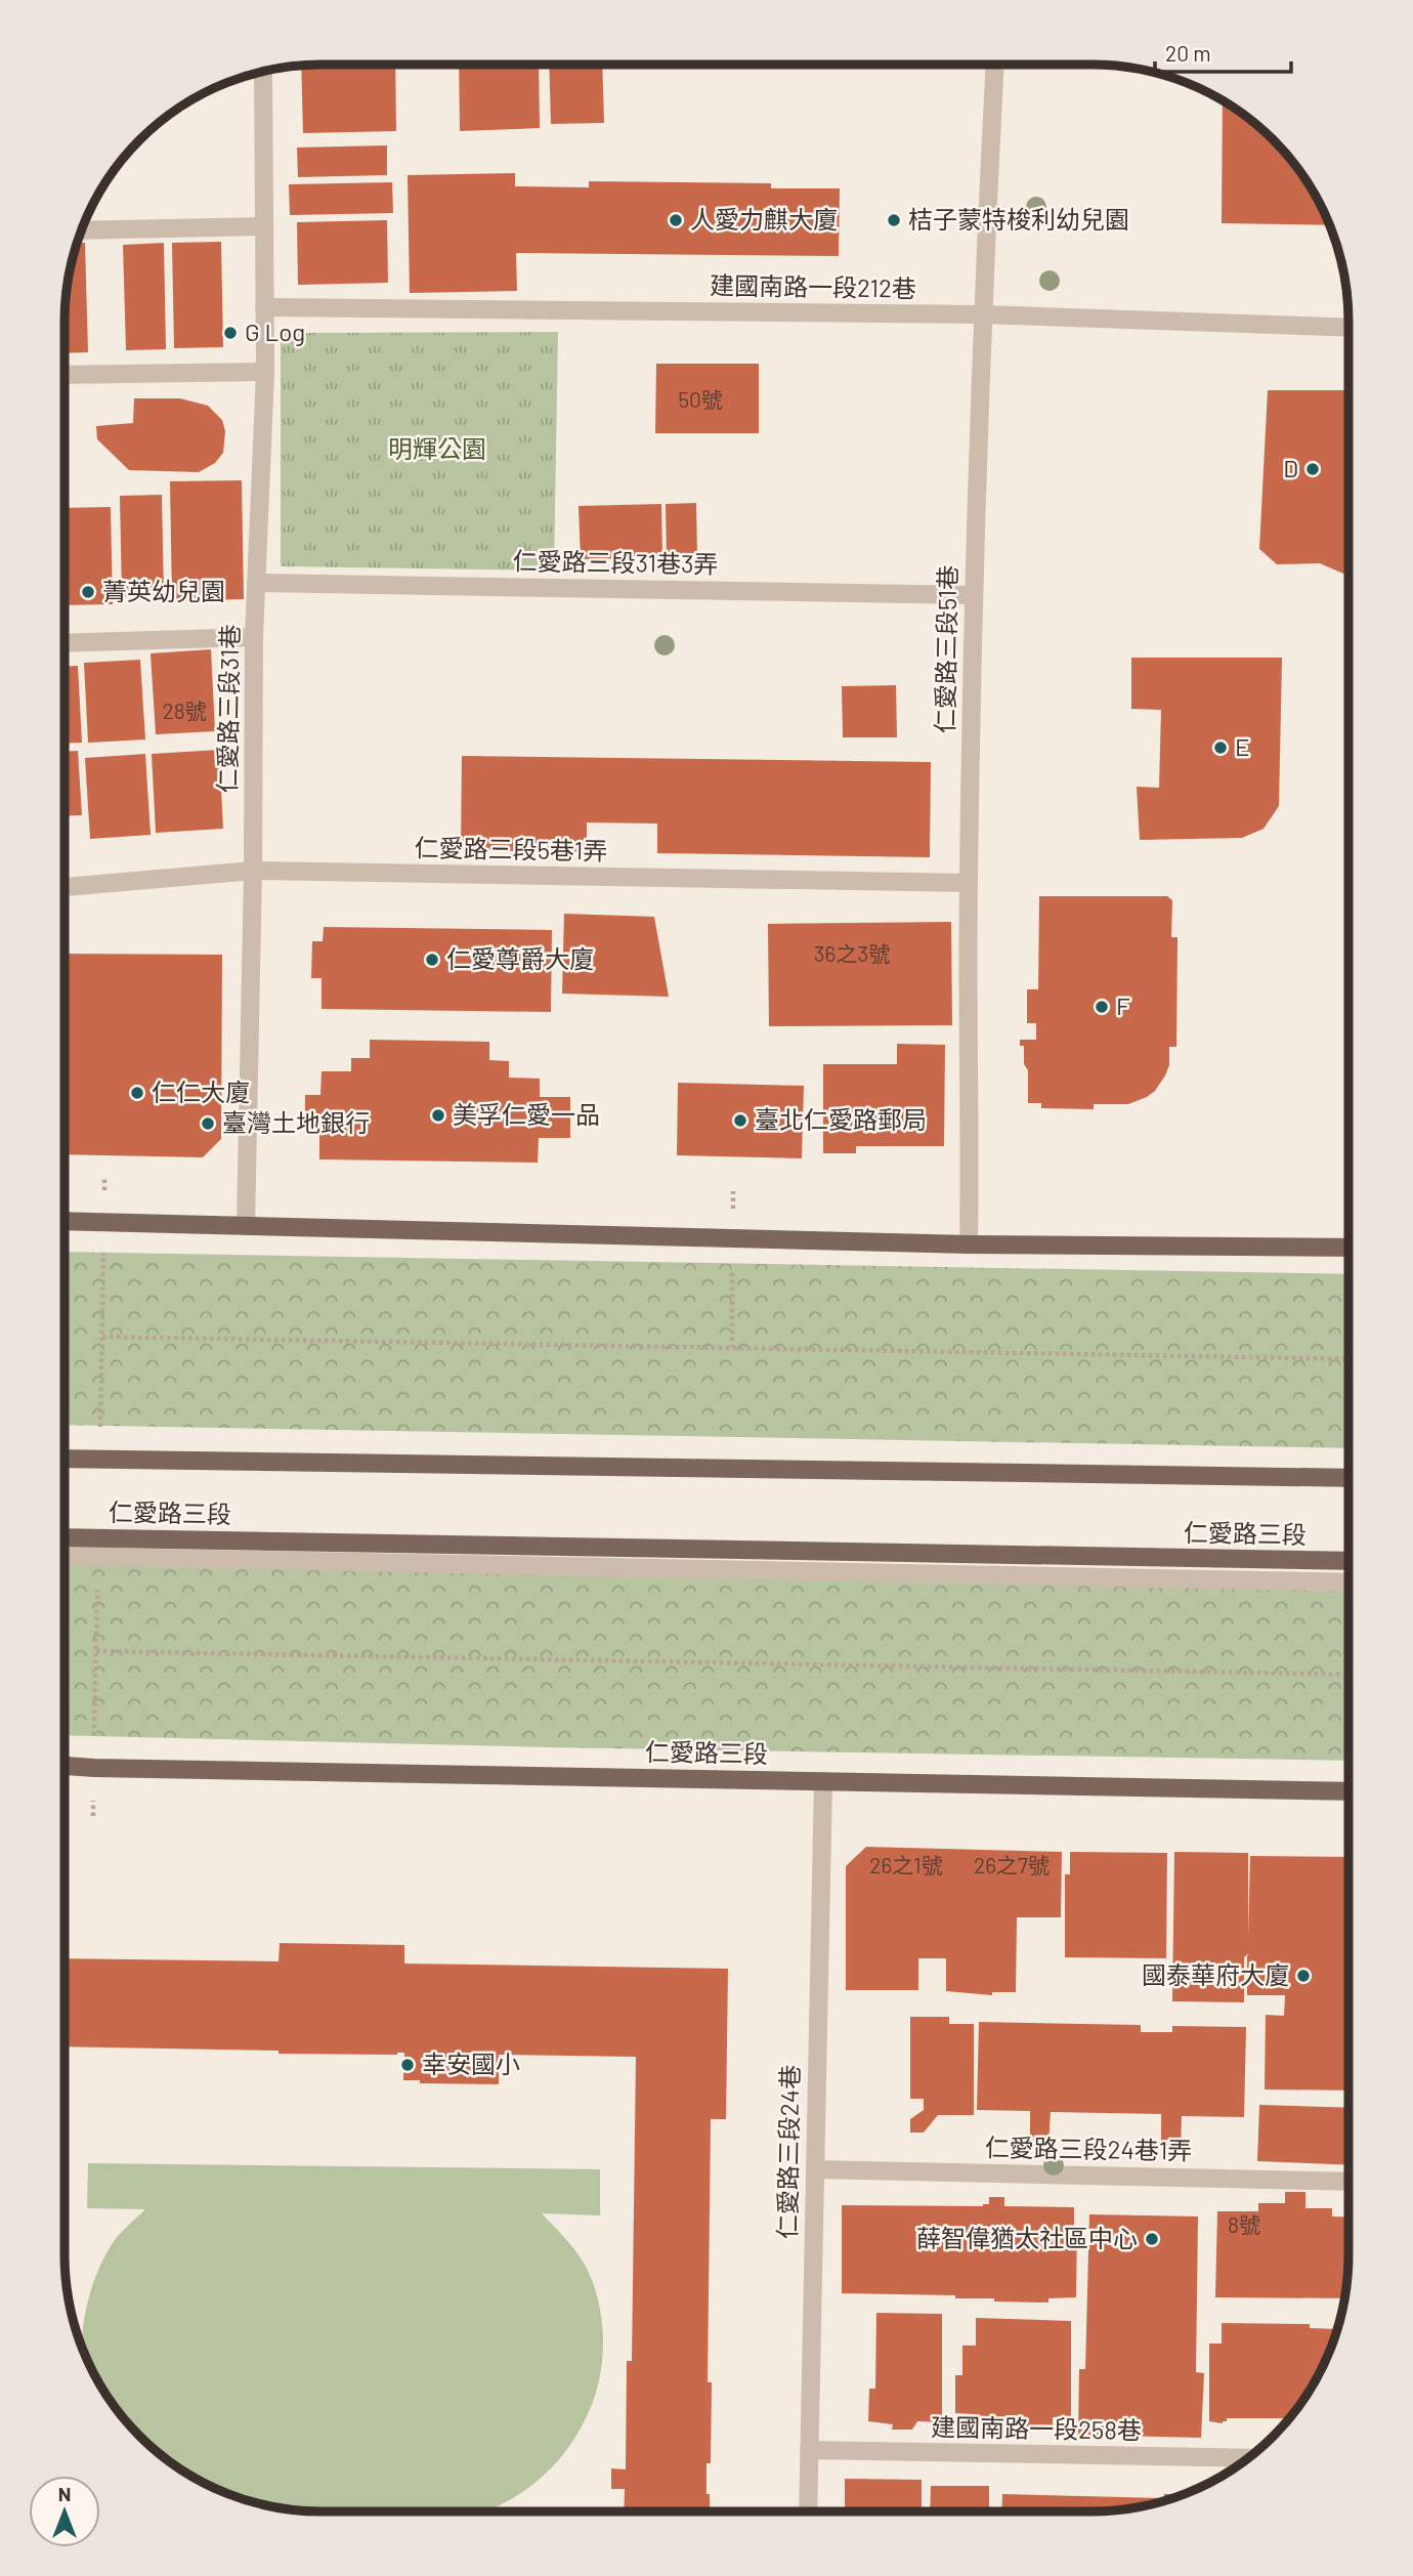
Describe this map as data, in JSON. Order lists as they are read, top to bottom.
{
  "streets": {
    "main road": ["仁愛路三段"],
    "street": [
      "建國南路一段212巷",
      "仁愛路三段31巷3弄",
      "仁愛路三段51巷",
      "仁愛路三段31巷",
      "仁愛路三段5巷1弄",
      "仁愛路三段24巷1弄",
      "仁愛路三段24巷",
      "建國南路一段258巷"
    ]
  },
  "crossings": [
    ["建國南路一段212巷", "仁愛路三段51巷"],
    ["建國南路一段212巷", "仁愛路三段31巷"],
    ["仁愛路三段31巷3弄", "仁愛路三段51巷"],
    ["仁愛路三段31巷3弄", "仁愛路三段31巷"],
    ["仁愛路三段51巷", "仁愛路三段5巷1弄"],
    ["仁愛路三段31巷", "仁愛路三段5巷1弄"],
    ["仁愛路三段", "仁愛路三段24巷"],
    ["仁愛路三段24巷1弄", "仁愛路三段24巷"],
    ["仁愛路三段24巷", "建國南路一段258巷"]
  ],
  "parks": ["明輝公園"],
  "places": [
    "人愛力麒大廈",
    "桔子蒙特梭利幼兒園",
    "G Log",
    "D",
    "菁英幼兒園",
    "E",
    "仁愛尊爵大廈",
    "F",
    "仁仁大廈",
    "美孚仁愛一品",
    "臺北仁愛路郵局",
    "臺灣土地銀行",
    "國泰華府大廈",
    "幸安國小",
    "薛智偉猶太社區中心"
  ],
  "house_numbers": [
    "50號",
    "28號",
    "36之3號",
    "26之1號",
    "26之7號",
    "8號"
  ],
  "scale_bar": "20 m",
  "north": "top"
}
